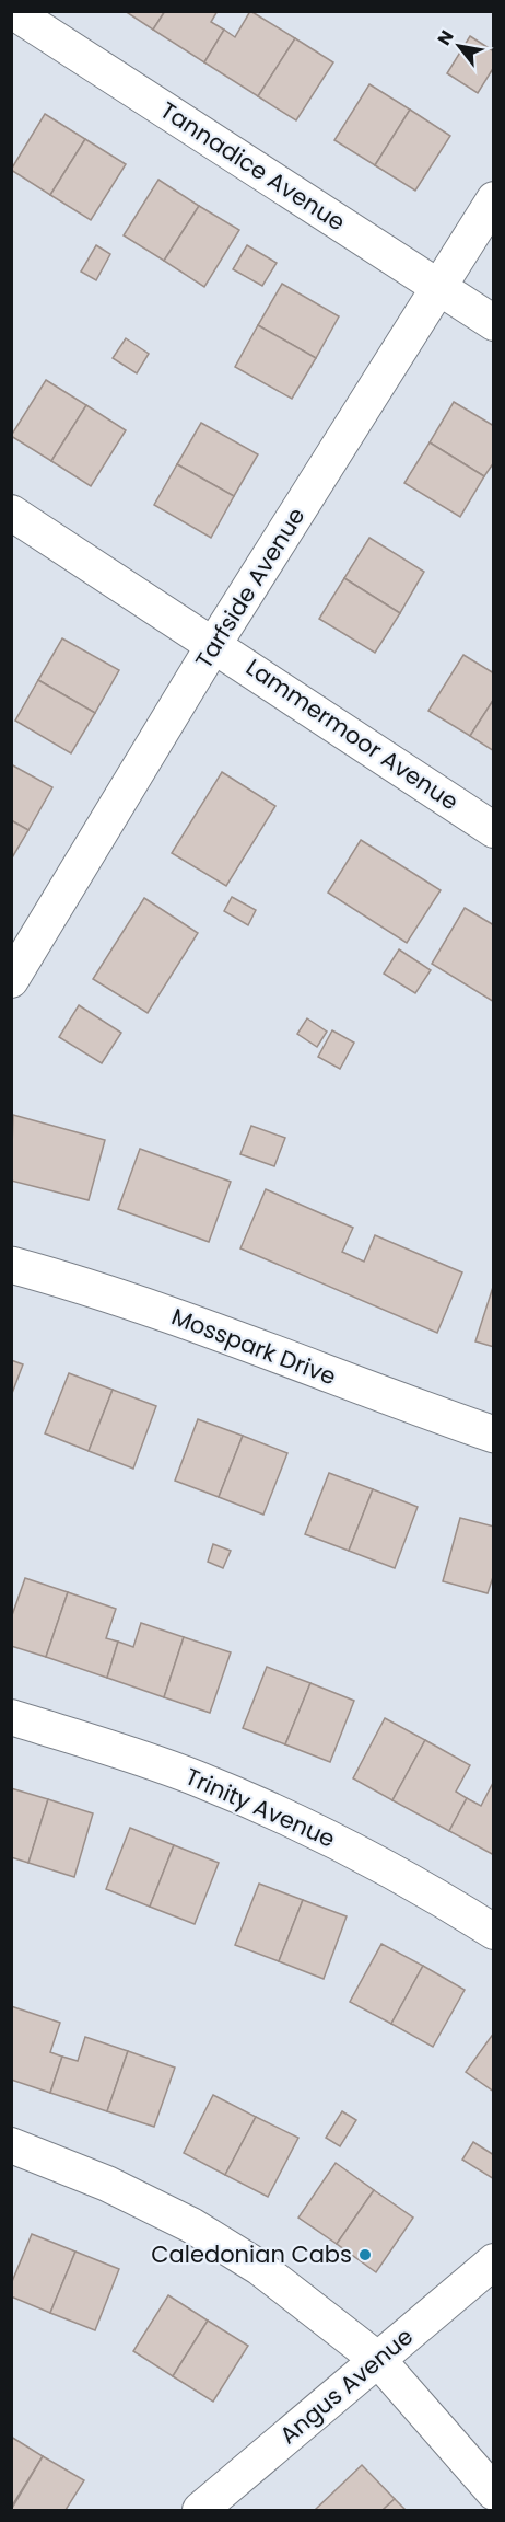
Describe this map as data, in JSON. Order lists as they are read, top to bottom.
{
  "streets": {
    "street": [
      "Tannadice Avenue",
      "Tarfside Avenue",
      "Lammermoor Avenue",
      "Mosspark Drive",
      "Trinity Avenue",
      "Angus Avenue"
    ]
  },
  "crossings": [
    ["Tannadice Avenue", "Tarfside Avenue"],
    ["Tarfside Avenue", "Lammermoor Avenue"]
  ],
  "places": ["Caledonian Cabs"],
  "north": "top left"
}
